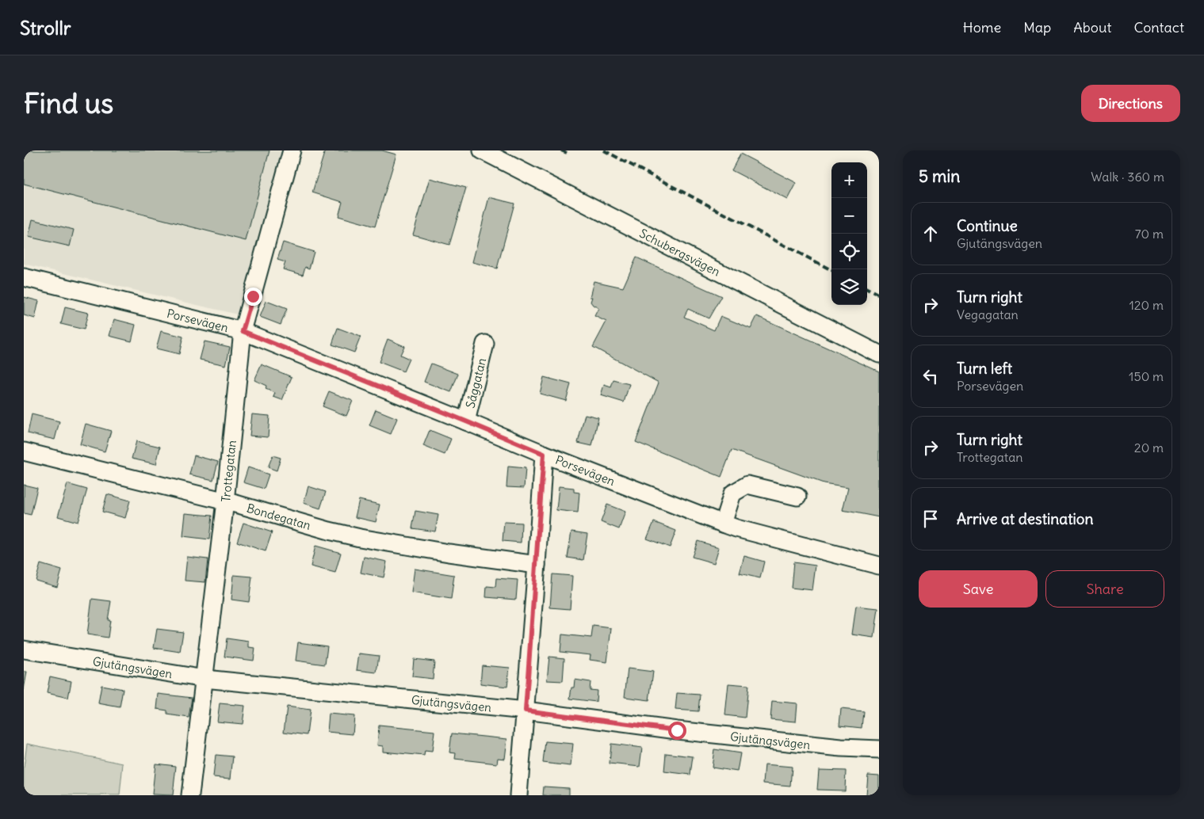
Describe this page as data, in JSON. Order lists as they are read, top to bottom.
{
  "streets": {
    "street": [
      "Schubergsvägen",
      "Porsevägen",
      "Såggatan",
      "Trottegatan",
      "Bondegatan",
      "Gjutängsvägen"
    ]
  },
  "crossings": [
    ["Porsevägen", "Såggatan"],
    ["Porsevägen", "Trottegatan"],
    ["Trottegatan", "Bondegatan"],
    ["Trottegatan", "Gjutängsvägen"]
  ],
  "page": {
    "header": "Strollr",
    "nav": [
      "Home",
      "Map",
      "About",
      "Contact"
    ],
    "buttons": [
      "Directions",
      ["Save", "Share"]
    ],
    "title": "Find us",
    "heading": ["5 min", "Walk · 360 m"],
    "map_buttons": ["+", "−"],
    "list": [
      ["Continue", "Gjutängsvägen", "70 m"],
      ["Turn right", "Vegagatan", "120 m"],
      ["Turn left", "Porsevägen", "150 m"],
      ["Turn right", "Trottegatan", "20 m"],
      "Arrive at destination"
    ]
  }
}
